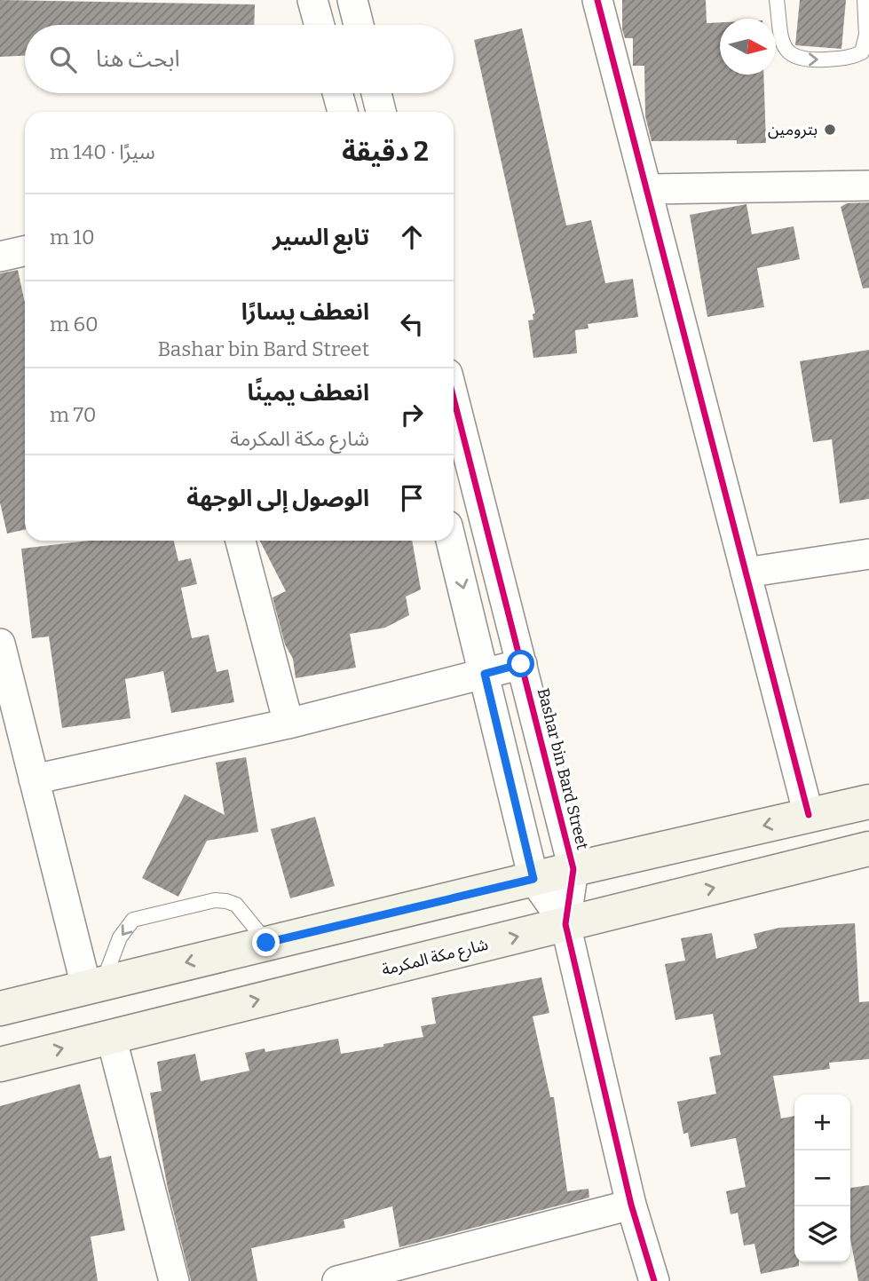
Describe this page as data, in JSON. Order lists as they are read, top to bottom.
{
  "streets": {
    "main road": ["شارع مكة المكرمة"],
    "street": ["Bashar bin Bard Street"]
  },
  "crossings": [
    ["Bashar bin Bard Street", "شارع مكة المكرمة"]
  ],
  "places": ["بترومين"],
  "north": "right",
  "page": {
    "search": "ابحث هنا",
    "heading": ["2 دقيقة", "سيرًا · 140 m"],
    "list": [
      ["تابع السير", "10 m"],
      ["انعطف يسارًا", "Bashar bin Bard Street", "60 m"],
      ["انعطف يمينًا", "شارع مكة المكرمة", "70 m"],
      "الوصول إلى الوجهة"
    ],
    "map_buttons": ["+", "−"]
  }
}
